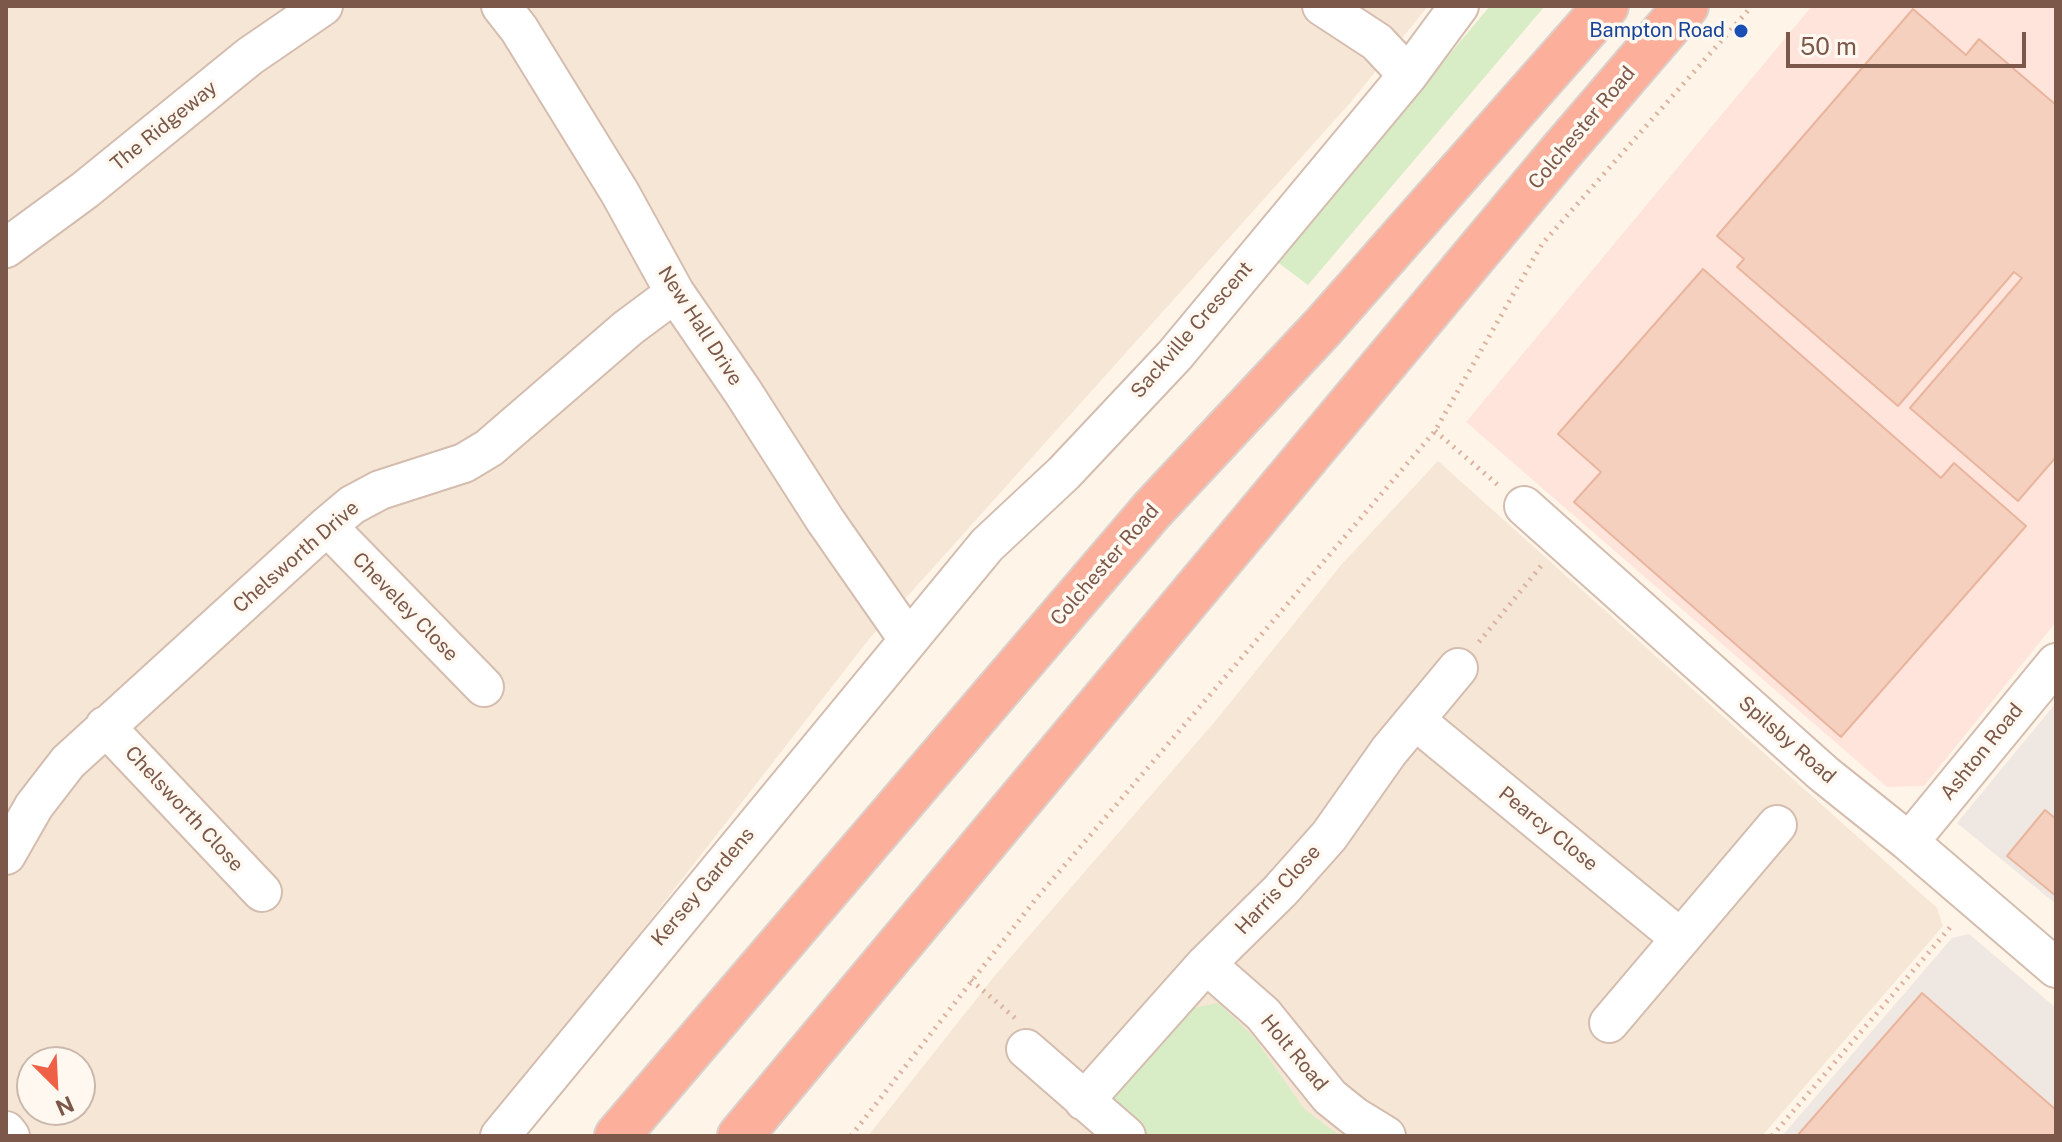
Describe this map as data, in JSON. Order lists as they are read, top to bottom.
{
  "streets": {
    "highway": ["Colchester Road"],
    "street": [
      "The Ridgeway",
      "New Hall Drive",
      "Sackville Crescent",
      "Chelsworth Drive",
      "Cheveley Close",
      "Spilsby Road",
      "Ashton Road",
      "Chelsworth Close",
      "Pearcy Close",
      "Kersey Gardens",
      "Harris Close",
      "Holt Road"
    ]
  },
  "crossings": [
    ["New Hall Drive", "Sackville Crescent"],
    ["New Hall Drive", "Chelsworth Drive"],
    ["New Hall Drive", "Kersey Gardens"],
    ["Sackville Crescent", "Kersey Gardens"],
    ["Chelsworth Drive", "Cheveley Close"],
    ["Chelsworth Drive", "Chelsworth Close"],
    ["Spilsby Road", "Ashton Road"],
    ["Pearcy Close", "Harris Close"],
    ["Harris Close", "Holt Road"]
  ],
  "places": ["Bampton Road"],
  "scale_bar": "50 m",
  "north": "bottom right"
}
